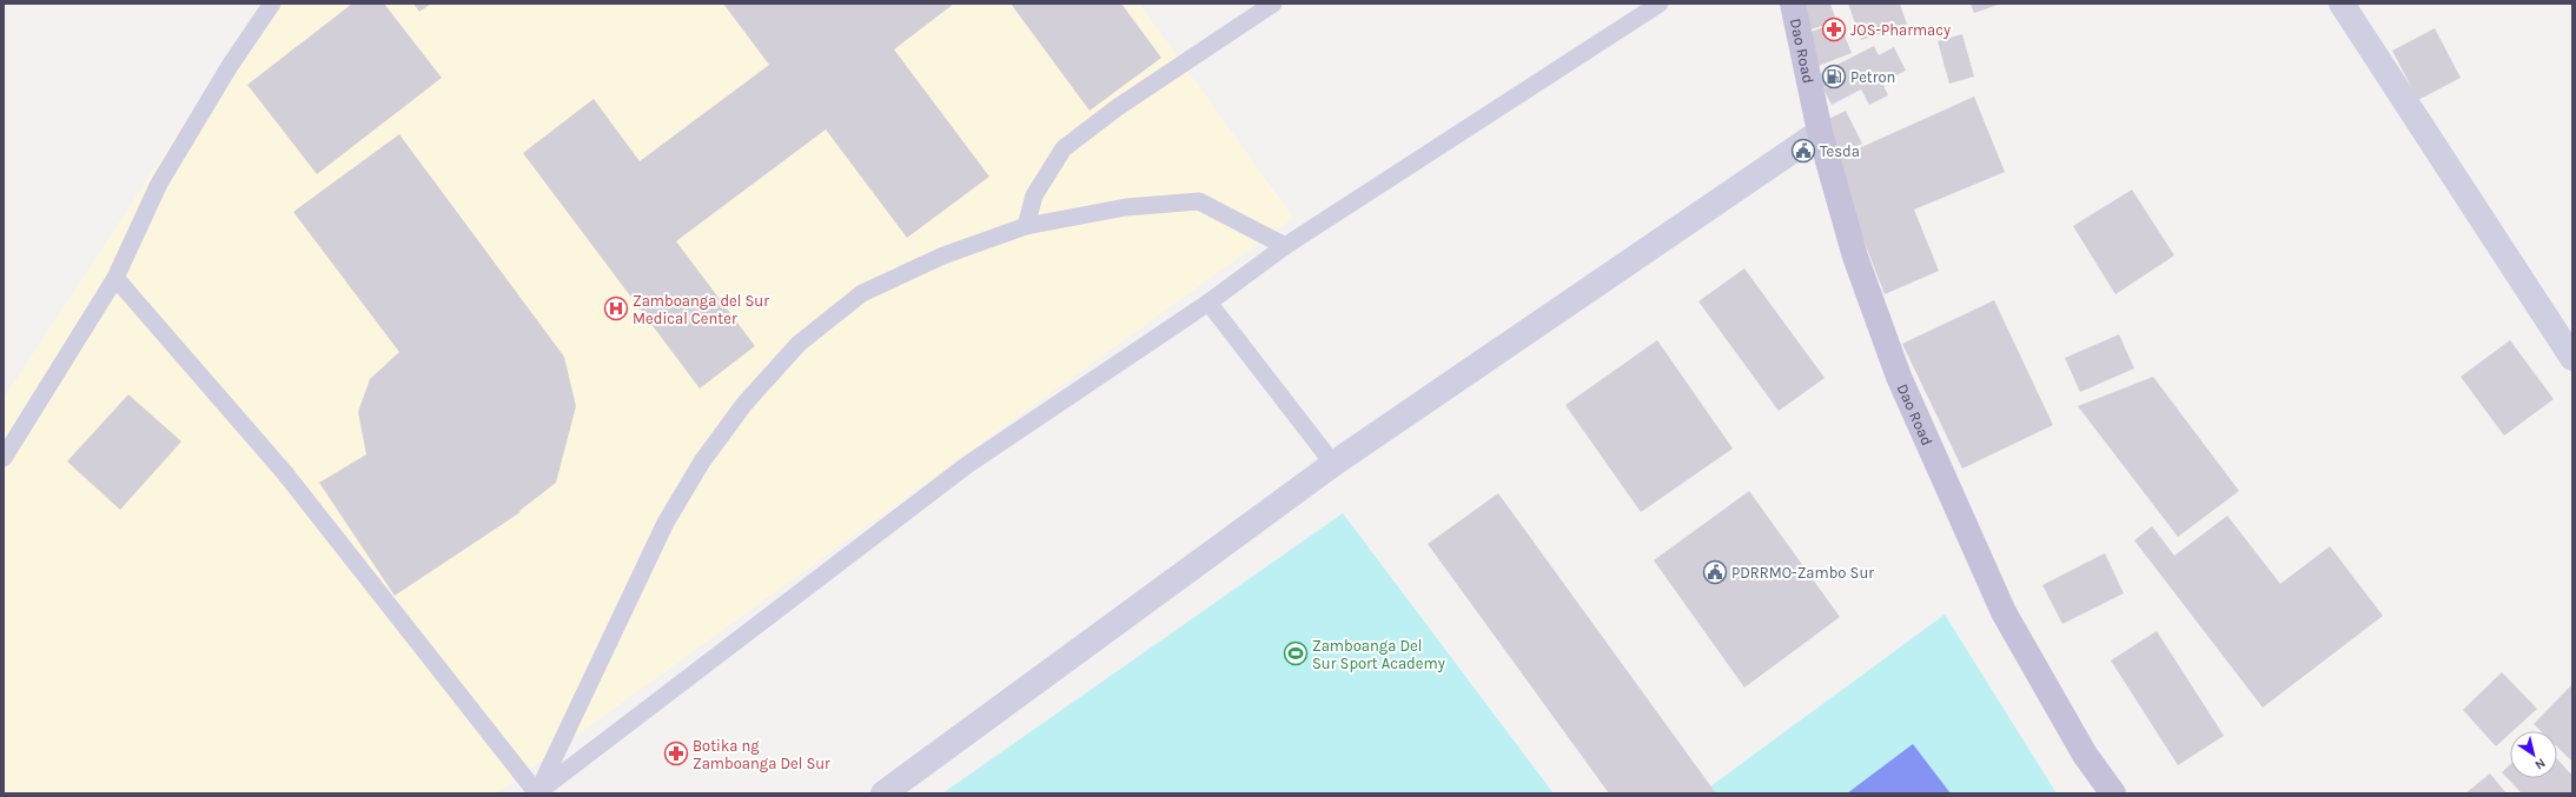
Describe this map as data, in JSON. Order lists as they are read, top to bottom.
{
  "streets": {
    "street": ["Dao Road"]
  },
  "places": {
    "pharmacy": ["JOS-Pharmacy", "Botika ng Zamboanga Del Sur"],
    "fuel station": ["Petron"],
    "public building": ["Tesda", "PDRRMO-Zambo Sur"],
    "hospital": ["Zamboanga del Sur Medical Center"],
    "sports": ["Zamboanga Del Sur Sport Academy"]
  },
  "north": "bottom right"
}
